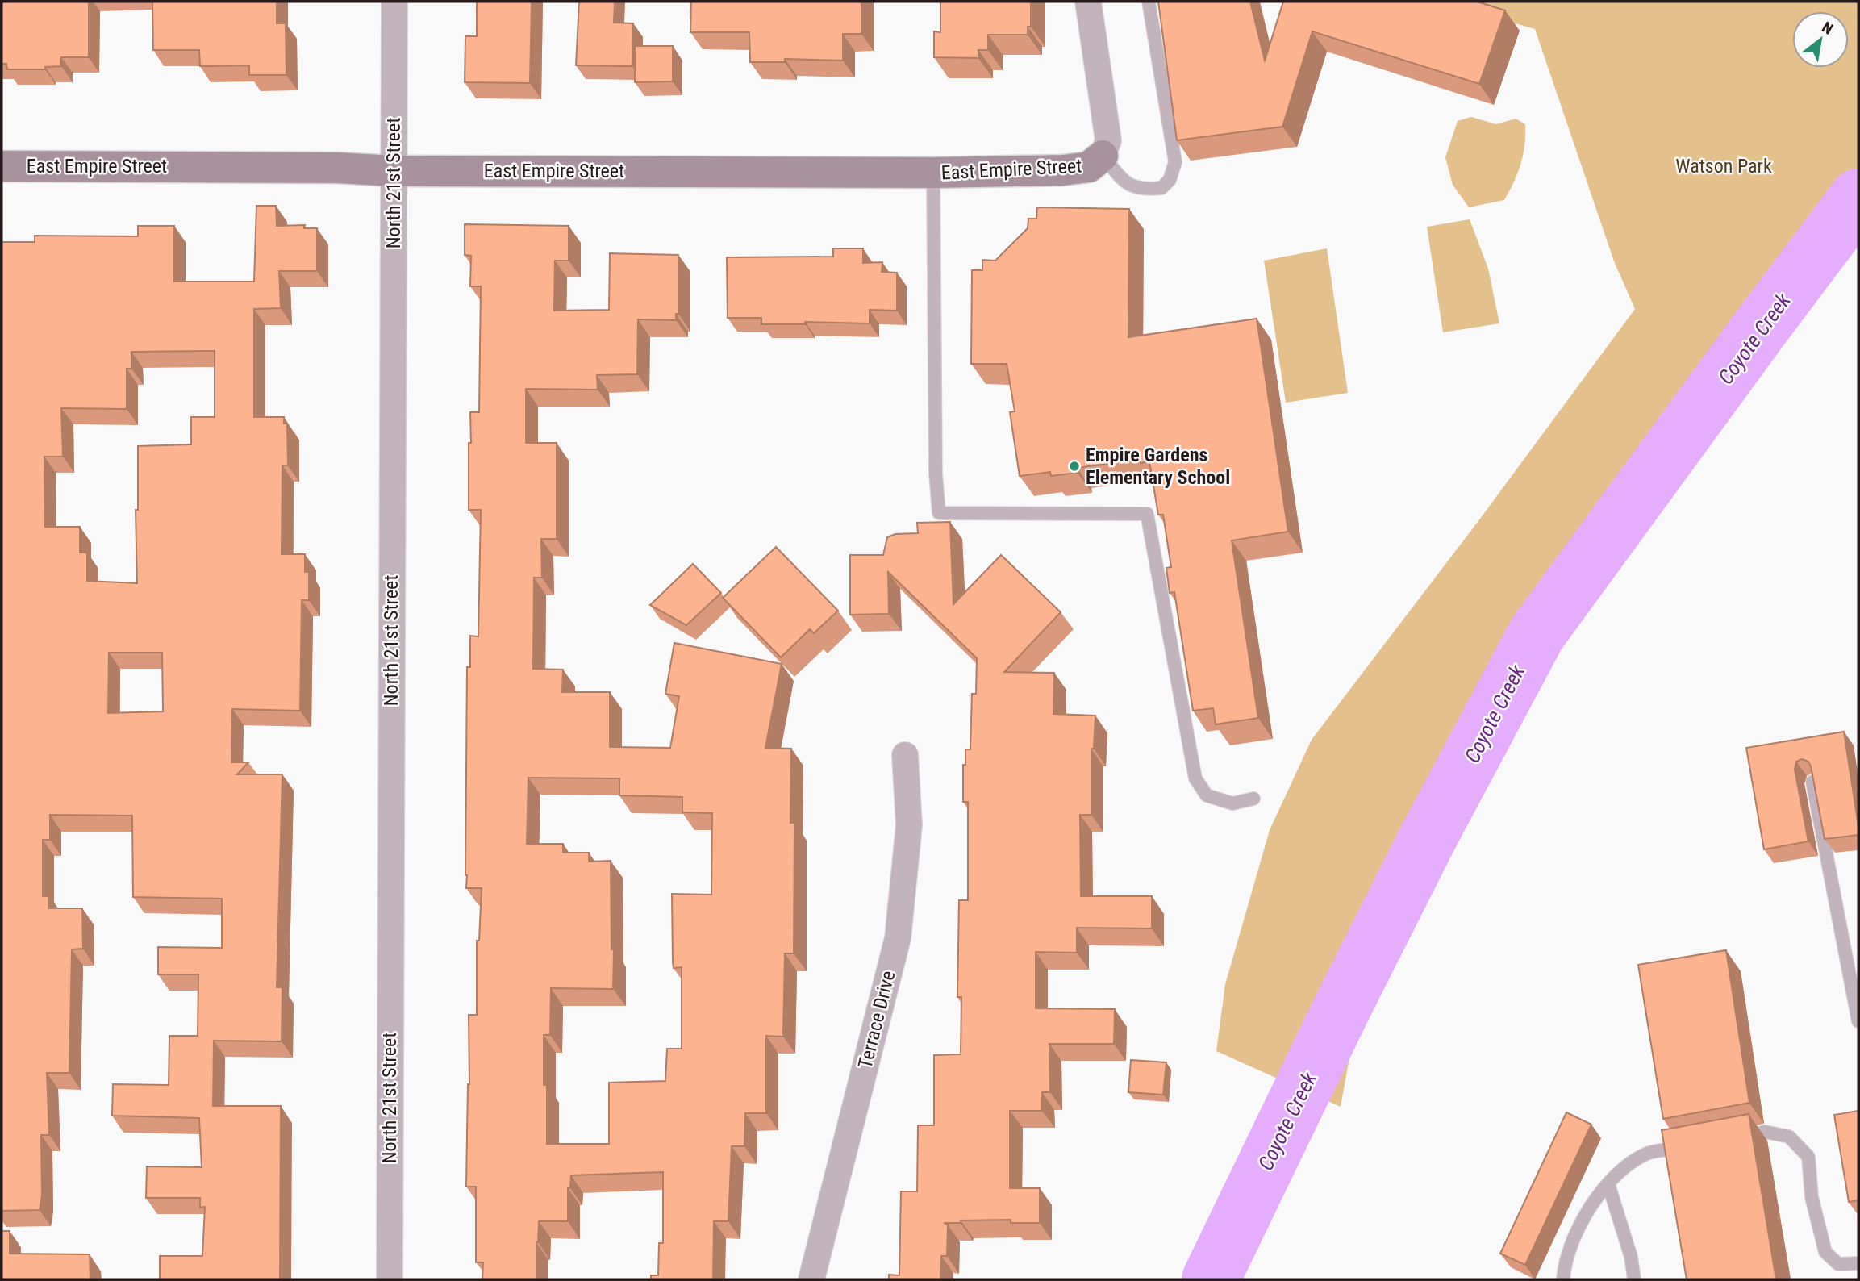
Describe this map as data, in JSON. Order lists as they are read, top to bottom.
{
  "streets": {
    "street": ["East Empire Street", "North 21st Street", "Terrace Drive"]
  },
  "crossings": [
    ["East Empire Street", "North 21st Street"]
  ],
  "water": ["Coyote Creek"],
  "parks": ["Watson Park"],
  "places": ["Empire Gardens Elementary School"],
  "north": "top right"
}
